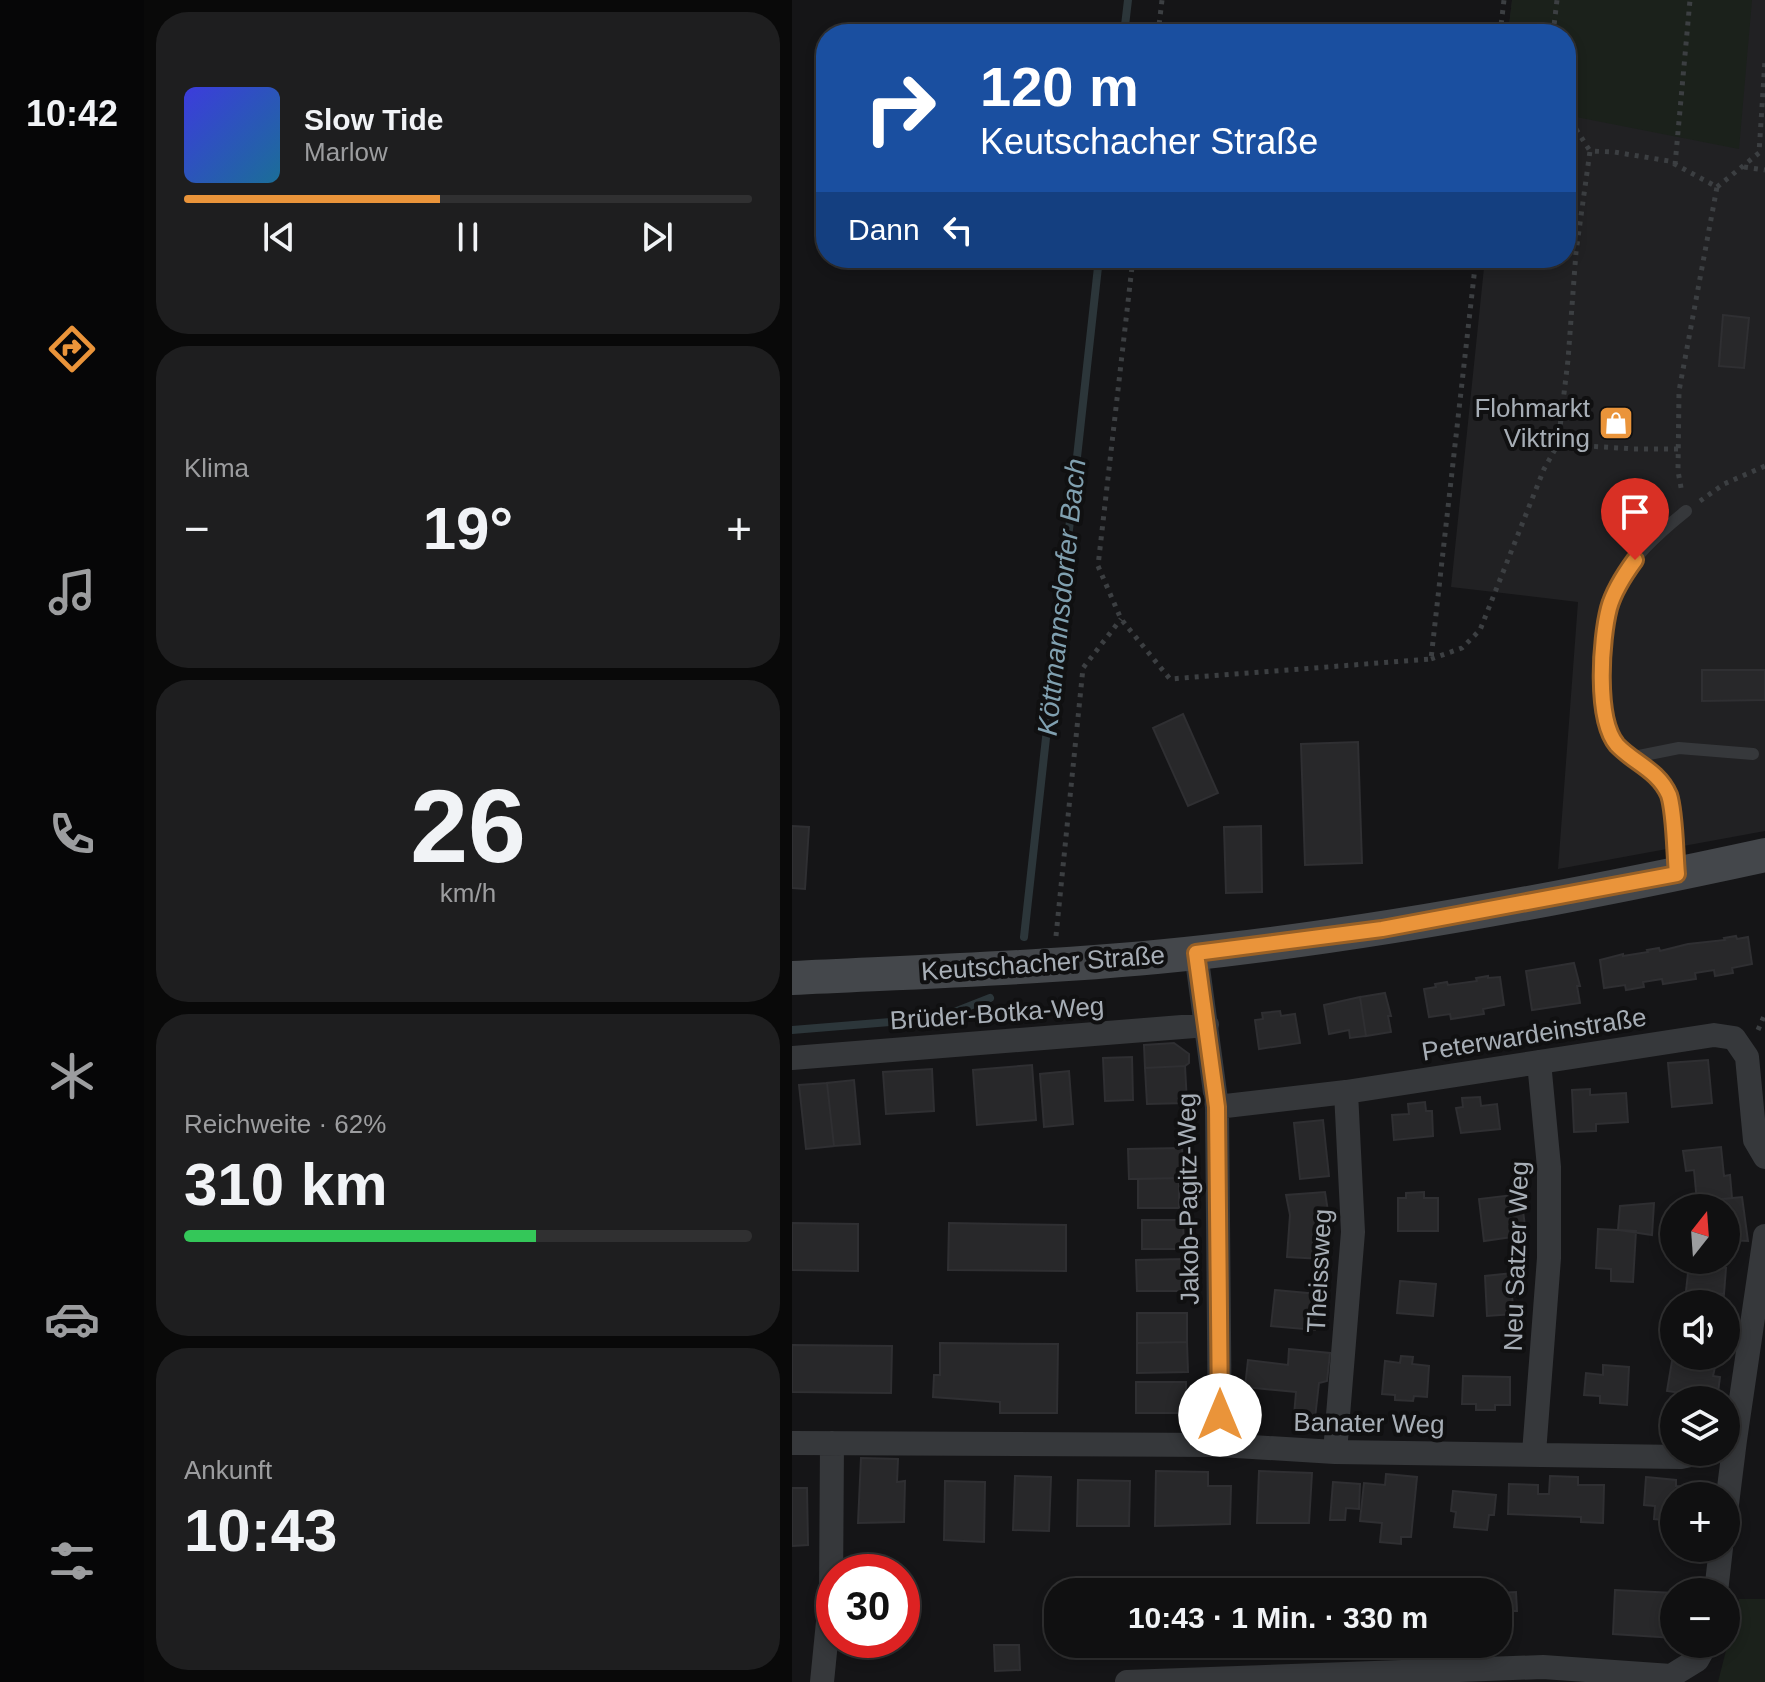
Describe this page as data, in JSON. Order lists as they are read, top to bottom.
{
  "streets": {
    "main road": ["Keutschacher Straße"],
    "street": [
      "Brüder-Botka-Weg",
      "Peterwardeinstraße",
      "Jakob-Pagitz-Weg",
      "Neu Satzer Weg",
      "Theissweg",
      "Banater Weg"
    ]
  },
  "crossings": [
    ["Keutschacher Straße", "Jakob-Pagitz-Weg"],
    ["Brüder-Botka-Weg", "Jakob-Pagitz-Weg"],
    ["Peterwardeinstraße", "Jakob-Pagitz-Weg"],
    ["Peterwardeinstraße", "Neu Satzer Weg"],
    ["Peterwardeinstraße", "Theissweg"],
    ["Jakob-Pagitz-Weg", "Banater Weg"],
    ["Neu Satzer Weg", "Banater Weg"],
    ["Theissweg", "Banater Weg"]
  ],
  "water": ["Köttmannsdorfer Bach"],
  "places": {
    "shop": ["Flohmarkt Viktring"]
  },
  "north": "top",
  "page": {
    "tabs": "10:42",
    "turn": ["120 m", "Keutschacher Straße"],
    "song": ["Slow Tide", "Marlow"],
    "then": "Dann",
    "tile": [
      "Klima",
      ["26", "km/h"],
      ["Reichweite · 62%", "310 km"],
      ["Ankunft", "10:43"]
    ],
    "heat": ["−", "19°", "+"],
    "map_buttons": ["+", "−"],
    "limit": "30",
    "trip": "10:43 · 1 Min. · 330 m"
  }
}
